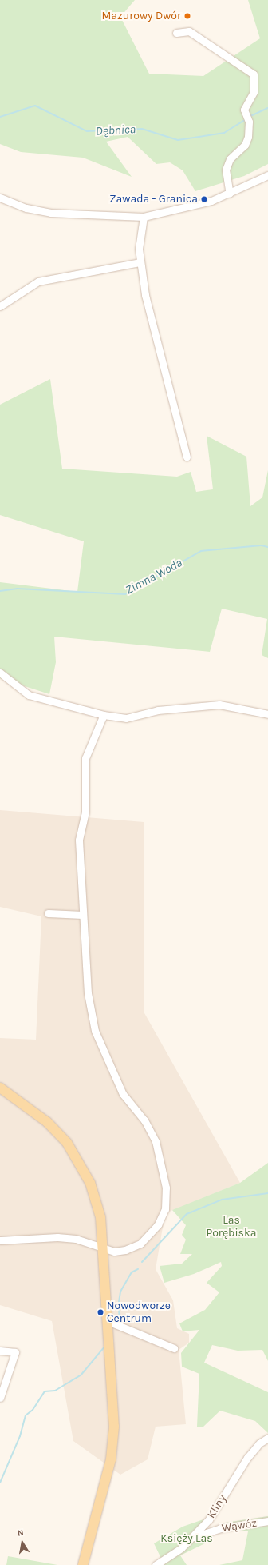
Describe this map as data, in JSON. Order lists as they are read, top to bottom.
{
  "streets": {
    "street": ["Kliny", "Wąwóz"]
  },
  "crossings": [
    ["Kliny", "Wąwóz"]
  ],
  "water": ["Dębnica", "Zimna Woda"],
  "parks": ["Las Porębiska", "Księży Las"],
  "places": ["Mazurowy Dwór", "Zawada - Granica", "Nowodworze Centrum"],
  "north": "top"
}
